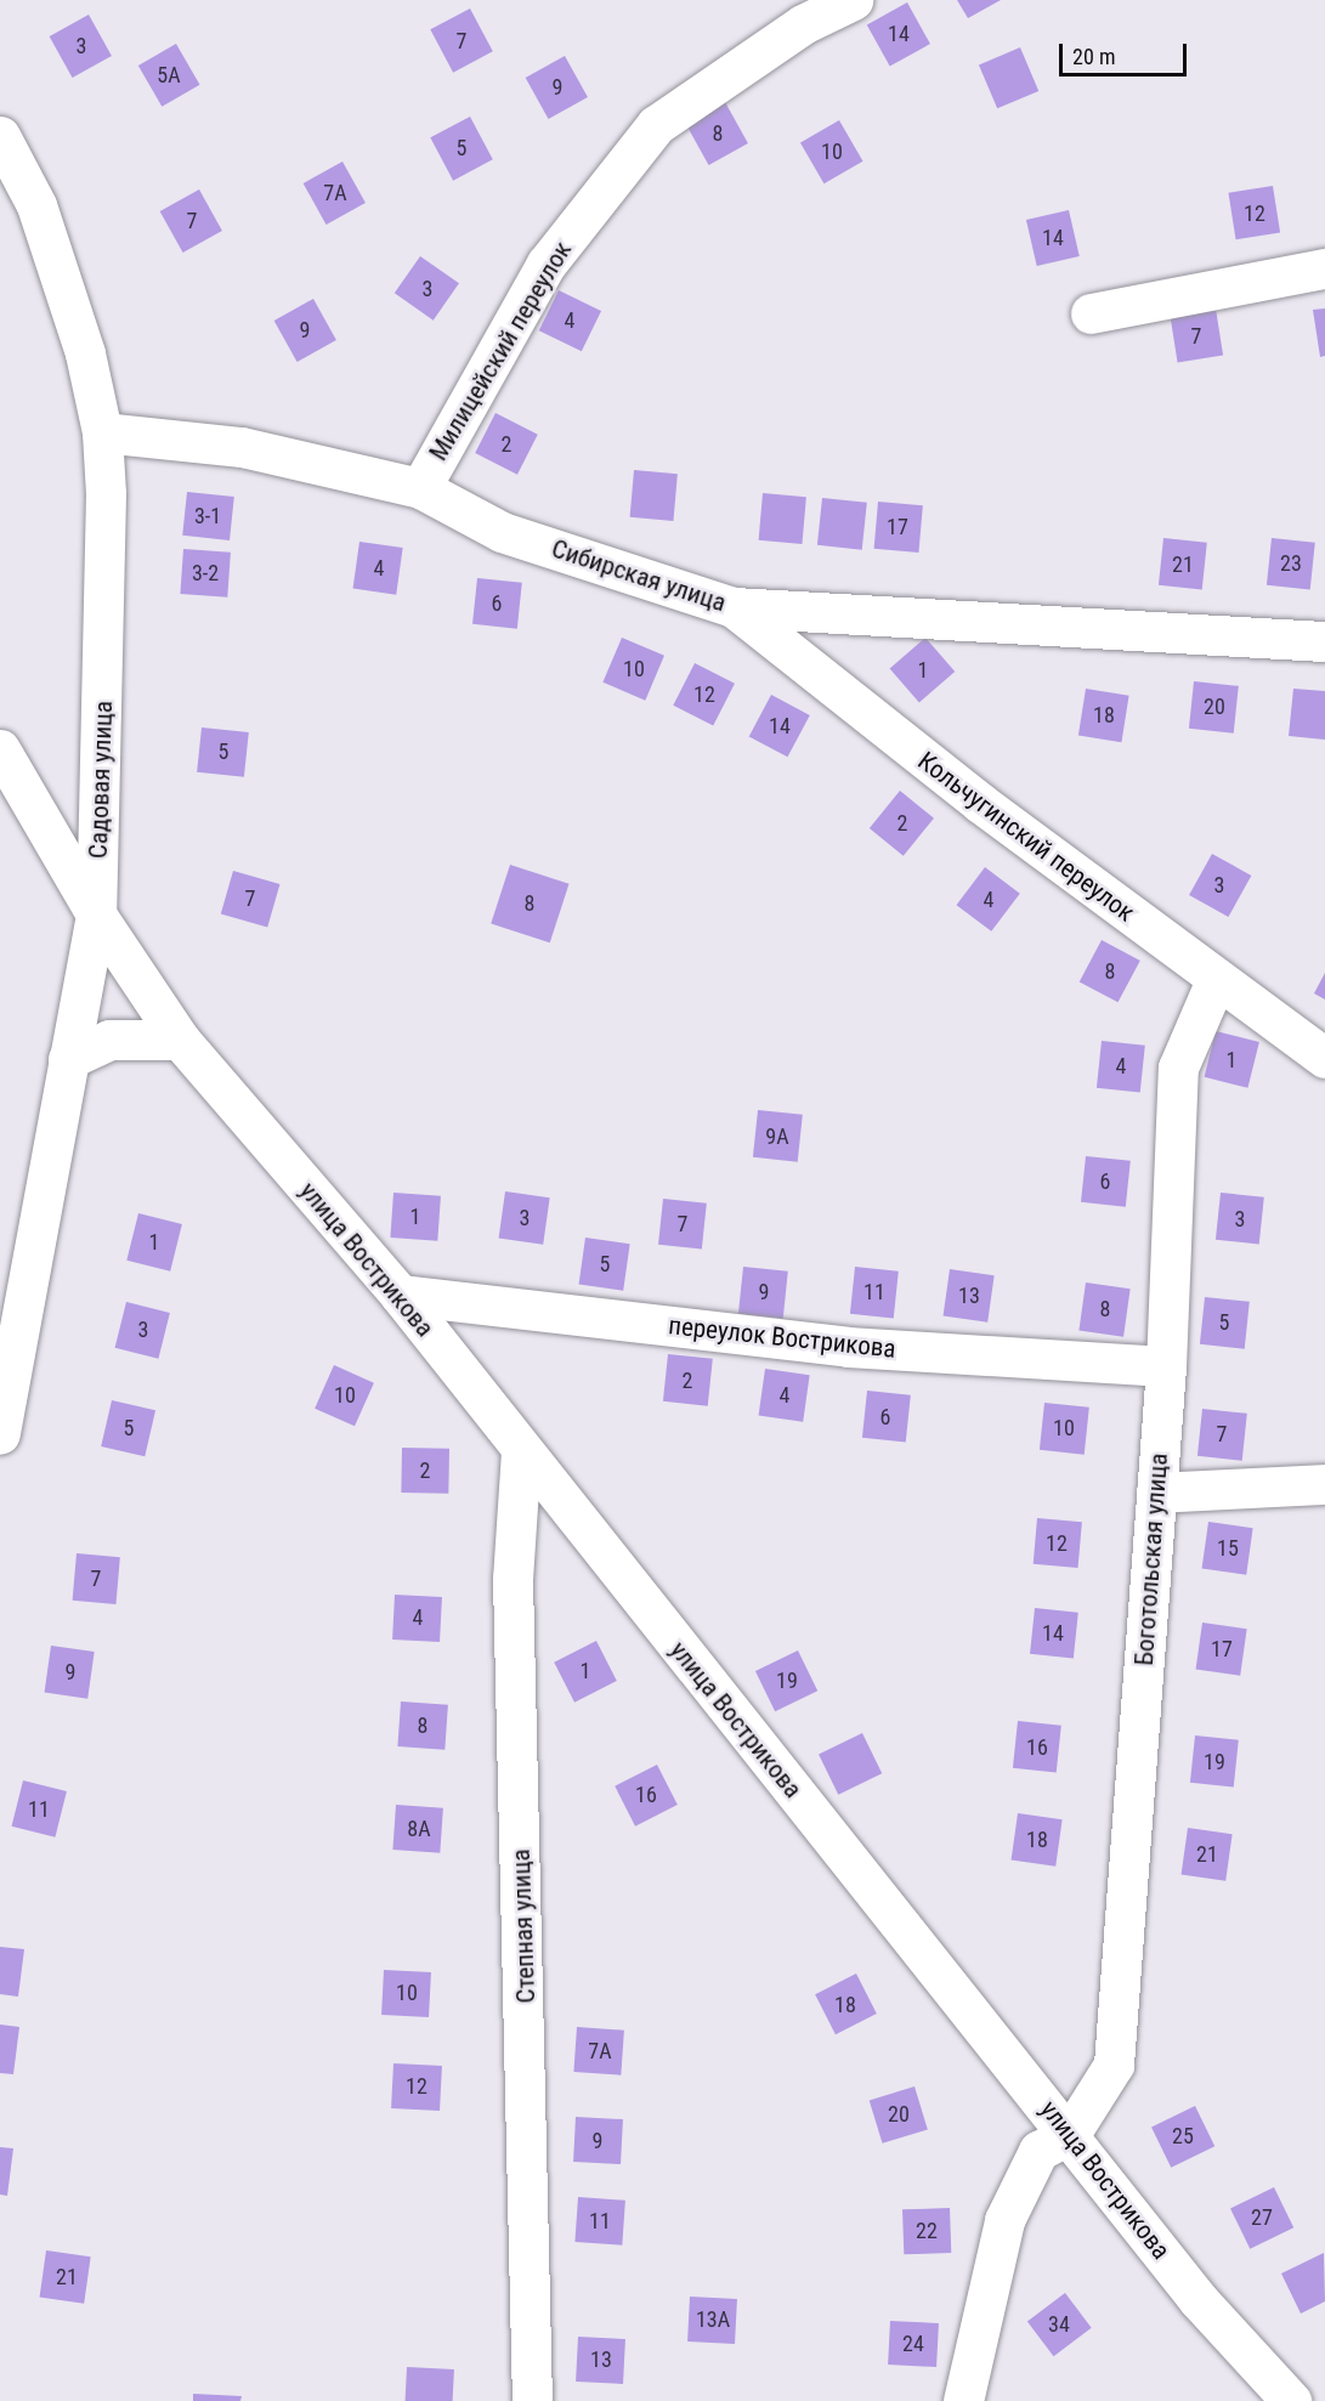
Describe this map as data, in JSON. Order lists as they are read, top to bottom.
{
  "streets": {
    "street": [
      "Милицейский переулок",
      "Сибирская улица",
      "Садовая улица",
      "Кольчугинский переулок",
      "улица Вострикова",
      "переулок Вострикова",
      "Боготольская улица",
      "Степная улица"
    ]
  },
  "crossings": [
    ["Милицейский переулок", "Сибирская улица"],
    ["Сибирская улица", "Садовая улица"],
    ["Сибирская улица", "Кольчугинский переулок"],
    ["Садовая улица", "улица Вострикова"],
    ["Кольчугинский переулок", "Боготольская улица"],
    ["улица Вострикова", "переулок Вострикова"],
    ["улица Вострикова", "Боготольская улица"],
    ["улица Вострикова", "Степная улица"],
    ["переулок Вострикова", "Боготольская улица"]
  ],
  "house_numbers": [
    "14",
    "7",
    "3",
    "5А",
    "9",
    "8",
    "5",
    "10",
    "7А",
    "12",
    "7",
    "14",
    "3",
    "4",
    "9",
    "7",
    "2",
    "3-1",
    "17",
    "23",
    "21",
    "4",
    "3-2",
    "6",
    "10",
    "1",
    "12",
    "20",
    "18",
    "14",
    "5",
    "2",
    "3",
    "7",
    "4",
    "8",
    "8",
    "1",
    "4",
    "9А",
    "6",
    "1",
    "3",
    "3",
    "7",
    "1",
    "5",
    "9",
    "11",
    "13",
    "8",
    "5",
    "3",
    "2",
    "10",
    "4",
    "6",
    "5",
    "10",
    "7",
    "2",
    "12",
    "15",
    "7",
    "4",
    "14",
    "17",
    "1",
    "9",
    "19",
    "8",
    "16",
    "19",
    "16",
    "11",
    "8А",
    "18",
    "21",
    "10",
    "18",
    "7А",
    "12",
    "20",
    "25",
    "9",
    "27",
    "11",
    "22",
    "21",
    "13А",
    "34",
    "24",
    "13"
  ],
  "scale_bar": "20 m"
}
